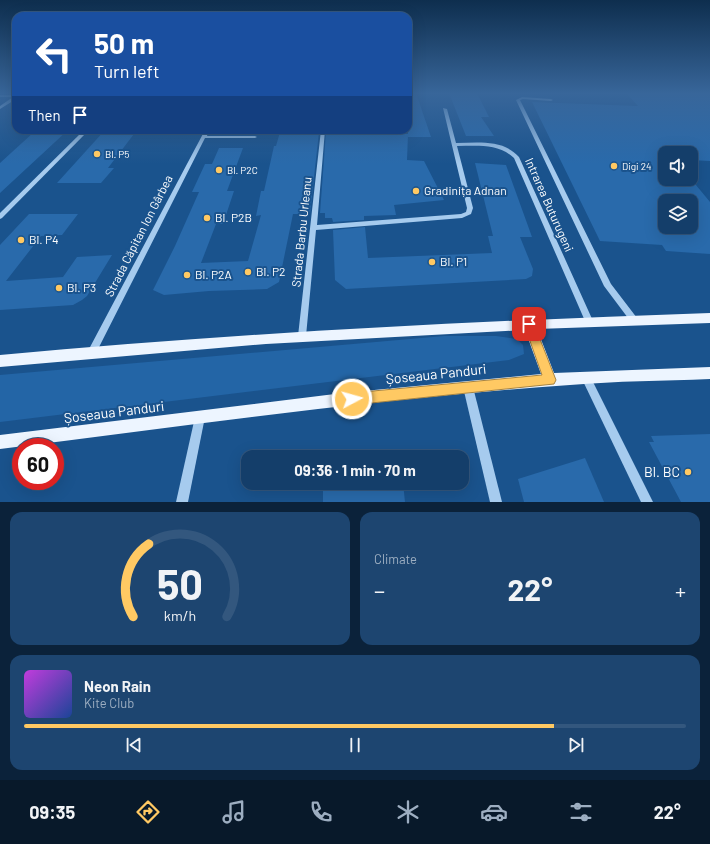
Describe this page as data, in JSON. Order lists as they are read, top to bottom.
{
  "streets": {
    "main road": ["Șoseaua Panduri"],
    "street": ["Intrarea Buturugeni", "Strada Barbu Urleanu", "Strada Căpitan Ion Gârbea"]
  },
  "places": [
    "Bl. P5",
    "Digi 24",
    "Bl. P2C",
    "Gradinița Adnan",
    "Bl. P2B",
    "Bl. P4",
    "Bl. P1",
    "Bl. P2",
    "Bl. P2A",
    "Bl. P3",
    "Bl. BC"
  ],
  "page": {
    "turn": ["50 m", "Turn left"],
    "then": "Then",
    "limit": "60",
    "trip": "09:36 · 1 min · 70 m",
    "tile": "Climate",
    "heat": ["−", "22°", "+"],
    "song": ["Neon Rain", "Kite Club"],
    "tabs": ["09:35", "22°"],
    "gauge": ["50", "km/h"]
  }
}
